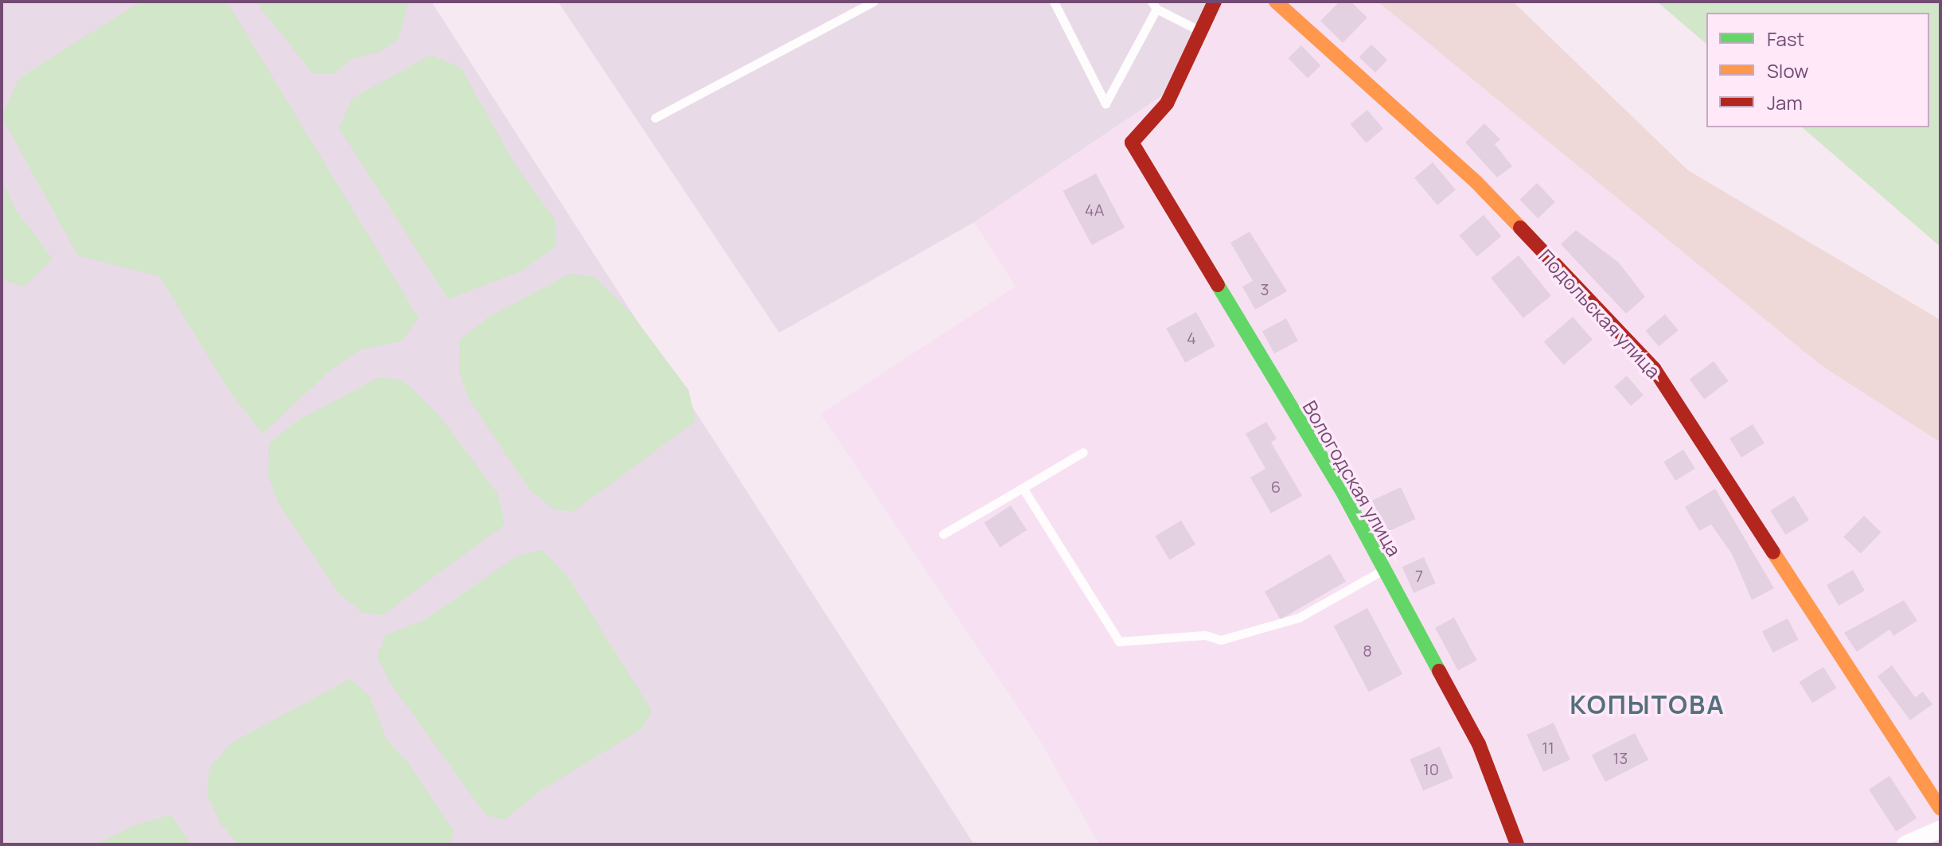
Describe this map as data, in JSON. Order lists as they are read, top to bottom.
{
  "streets": {
    "street": ["Подольская улица", "Вологодская улица"]
  },
  "districts": ["КОПЫТОВА"],
  "house_numbers": [
    "4А",
    "3",
    "4",
    "6",
    "7",
    "8",
    "11",
    "13",
    "10"
  ],
  "legend": ["Fast", "Slow", "Jam"]
}
